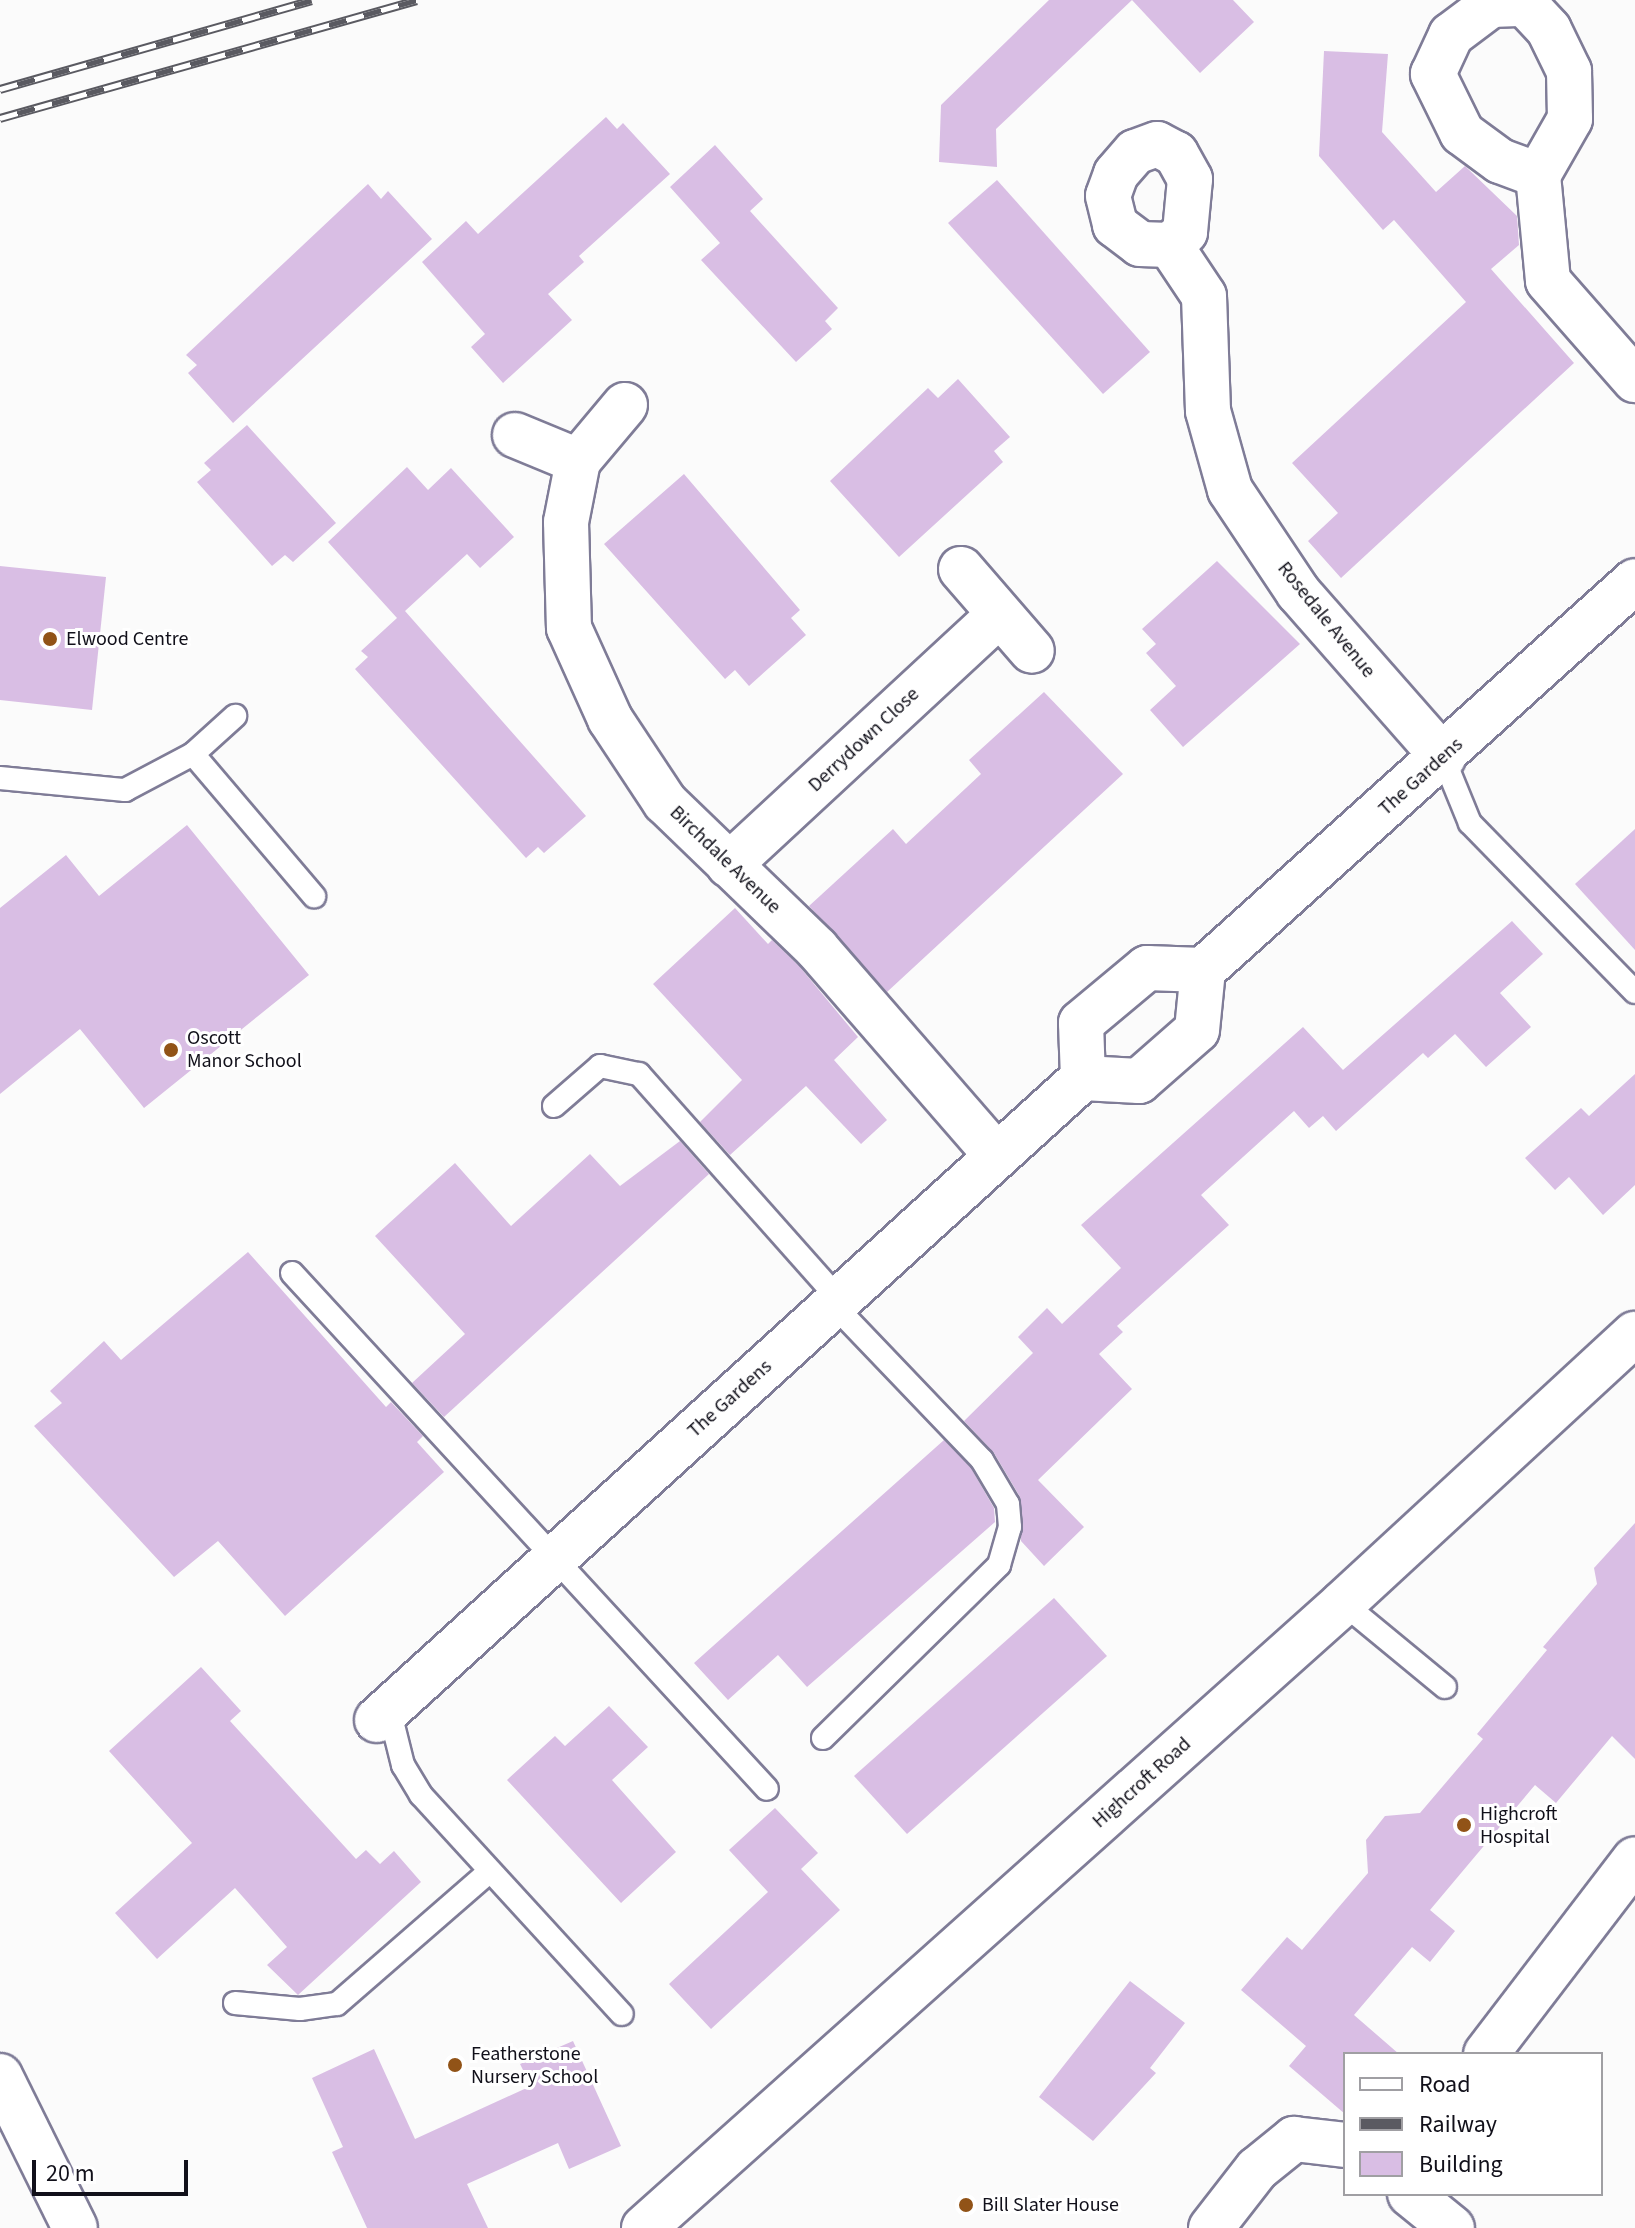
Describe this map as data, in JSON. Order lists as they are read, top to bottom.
{
  "streets": {
    "street": [
      "Rosedale Avenue",
      "Derrydown Close",
      "The Gardens",
      "Birchdale Avenue",
      "Highcroft Road"
    ]
  },
  "crossings": [
    ["Rosedale Avenue", "The Gardens"],
    ["Derrydown Close", "Birchdale Avenue"],
    ["The Gardens", "Birchdale Avenue"]
  ],
  "places": [
    "Elwood Centre",
    "Oscott Manor School",
    "Highcroft Hospital",
    "Featherstone Nursery School",
    "Bill Slater House"
  ],
  "legend": ["Road", "Railway", "Building"],
  "scale_bar": "20 m"
}
